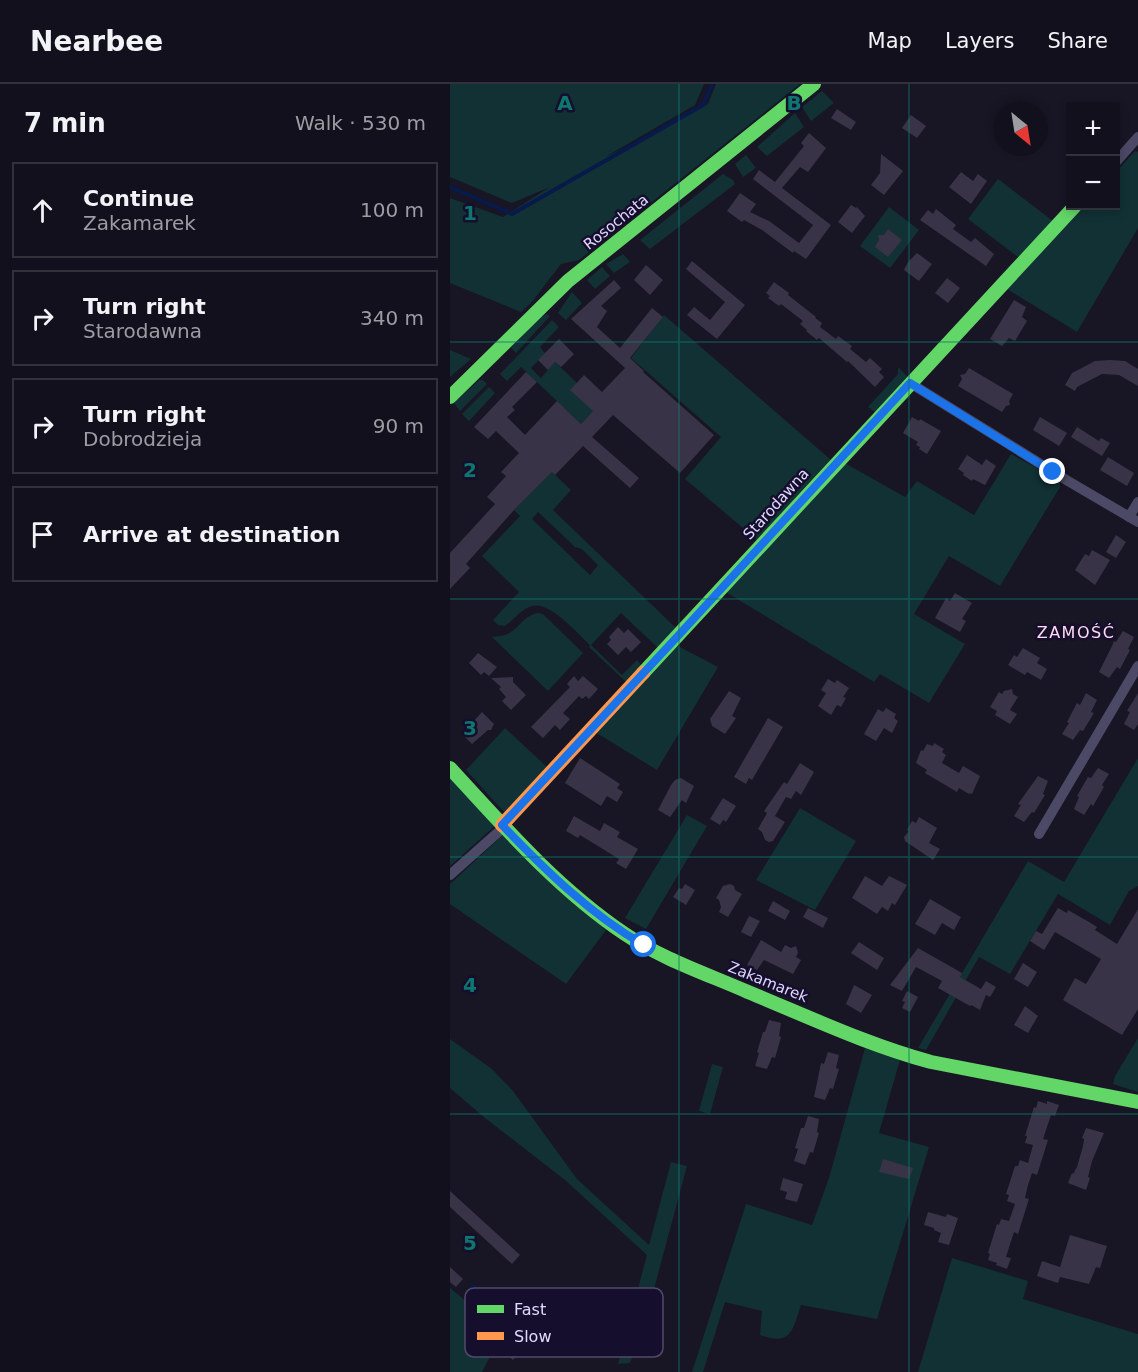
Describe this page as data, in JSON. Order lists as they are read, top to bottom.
{
  "streets": {
    "street": ["Rosochata", "Starodawna", "Zakamarek"]
  },
  "crossings": [
    ["Starodawna", "Zakamarek"]
  ],
  "districts": ["ZAMOŚĆ"],
  "legend": ["Fast", "Slow"],
  "north": "bottom right",
  "page": {
    "header": "Nearbee",
    "nav": ["Map", "Layers", "Share"],
    "heading": ["7 min", "Walk · 530 m"],
    "map_buttons": ["+", "−"],
    "list": [
      ["Continue", "Zakamarek", "100 m"],
      ["Turn right", "Starodawna", "340 m"],
      ["Turn right", "Dobrodzieja", "90 m"],
      "Arrive at destination"
    ]
  },
  "grid": {
    "columns": ["A", "B"],
    "rows": [
      "1",
      "2",
      "3",
      "4",
      "5"
    ]
  }
}
